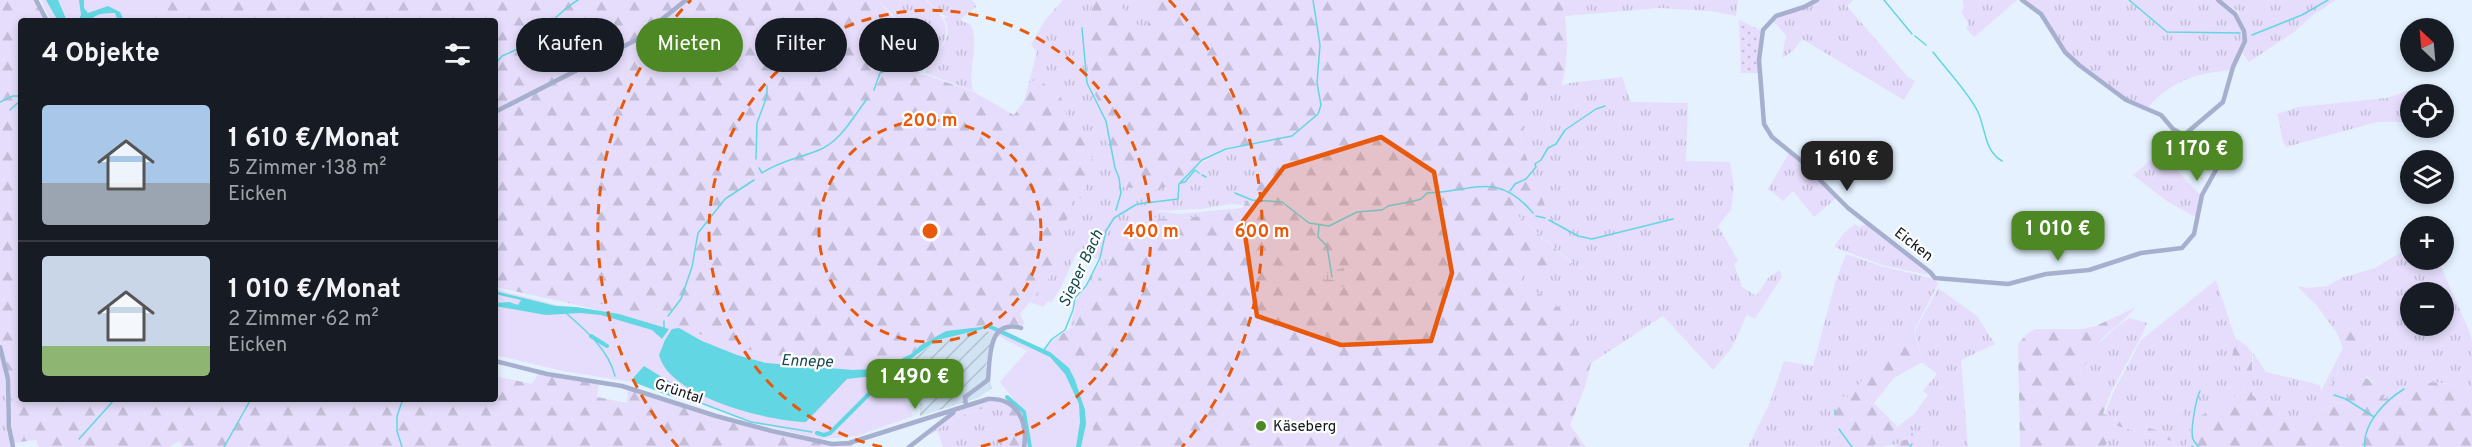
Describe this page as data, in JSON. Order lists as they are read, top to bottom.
{
  "streets": {
    "street": ["Eicken", "Grüntal"]
  },
  "water": ["Sieper Bach", "Ennepe"],
  "places": ["Käseberg"],
  "north": "top left",
  "page": {
    "map_buttons": ["+", "−"],
    "chip": [
      "Kaufen",
      "Mieten",
      "Filter",
      "Neu"
    ],
    "heading": "4 Objekte",
    "list": [
      {
        "name": "1 610 €/Monat",
        "note": "5 Zimmer · 138 m² · Eicken"
      },
      {
        "name": "1 010 €/Monat",
        "note": "2 Zimmer · 62 m² · Eicken"
      }
    ],
    "price": [
      "1 170 €",
      "1 610 €",
      "1 010 €",
      "1 490 €"
    ]
  },
  "rings": ["200 m", "400 m", "600 m"]
}
